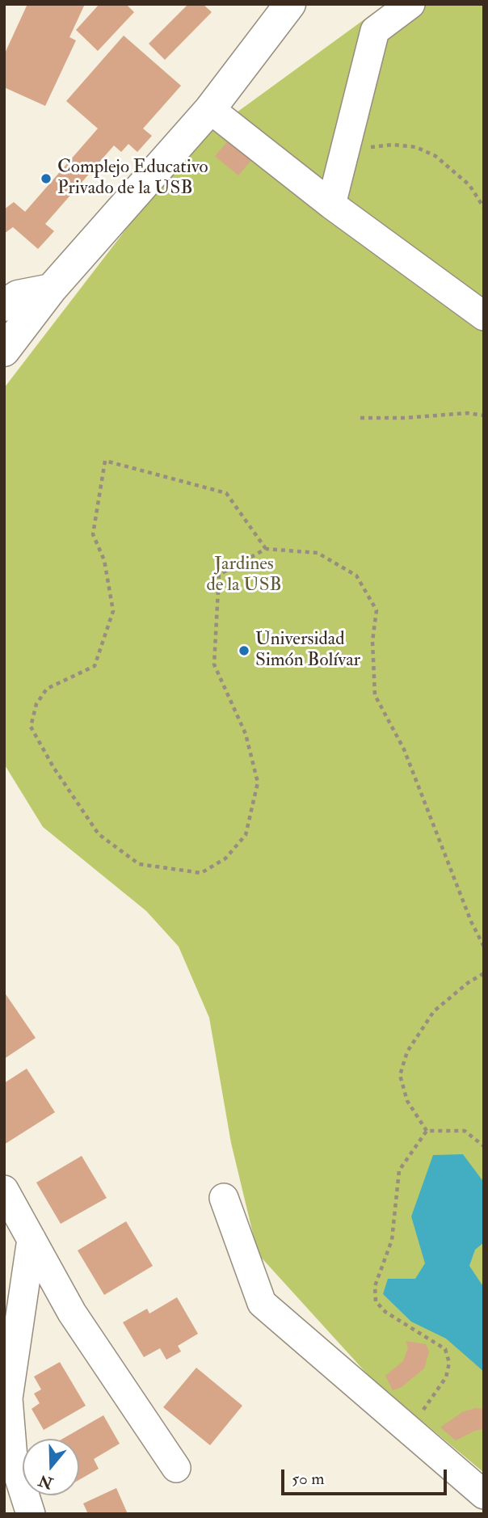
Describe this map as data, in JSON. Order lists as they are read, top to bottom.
{
  "parks": ["Jardines de la USB"],
  "places": ["Complejo Educativo Privado de la USB", "Universidad Simón Bolívar"],
  "scale_bar": "50 m",
  "north": "bottom"
}
